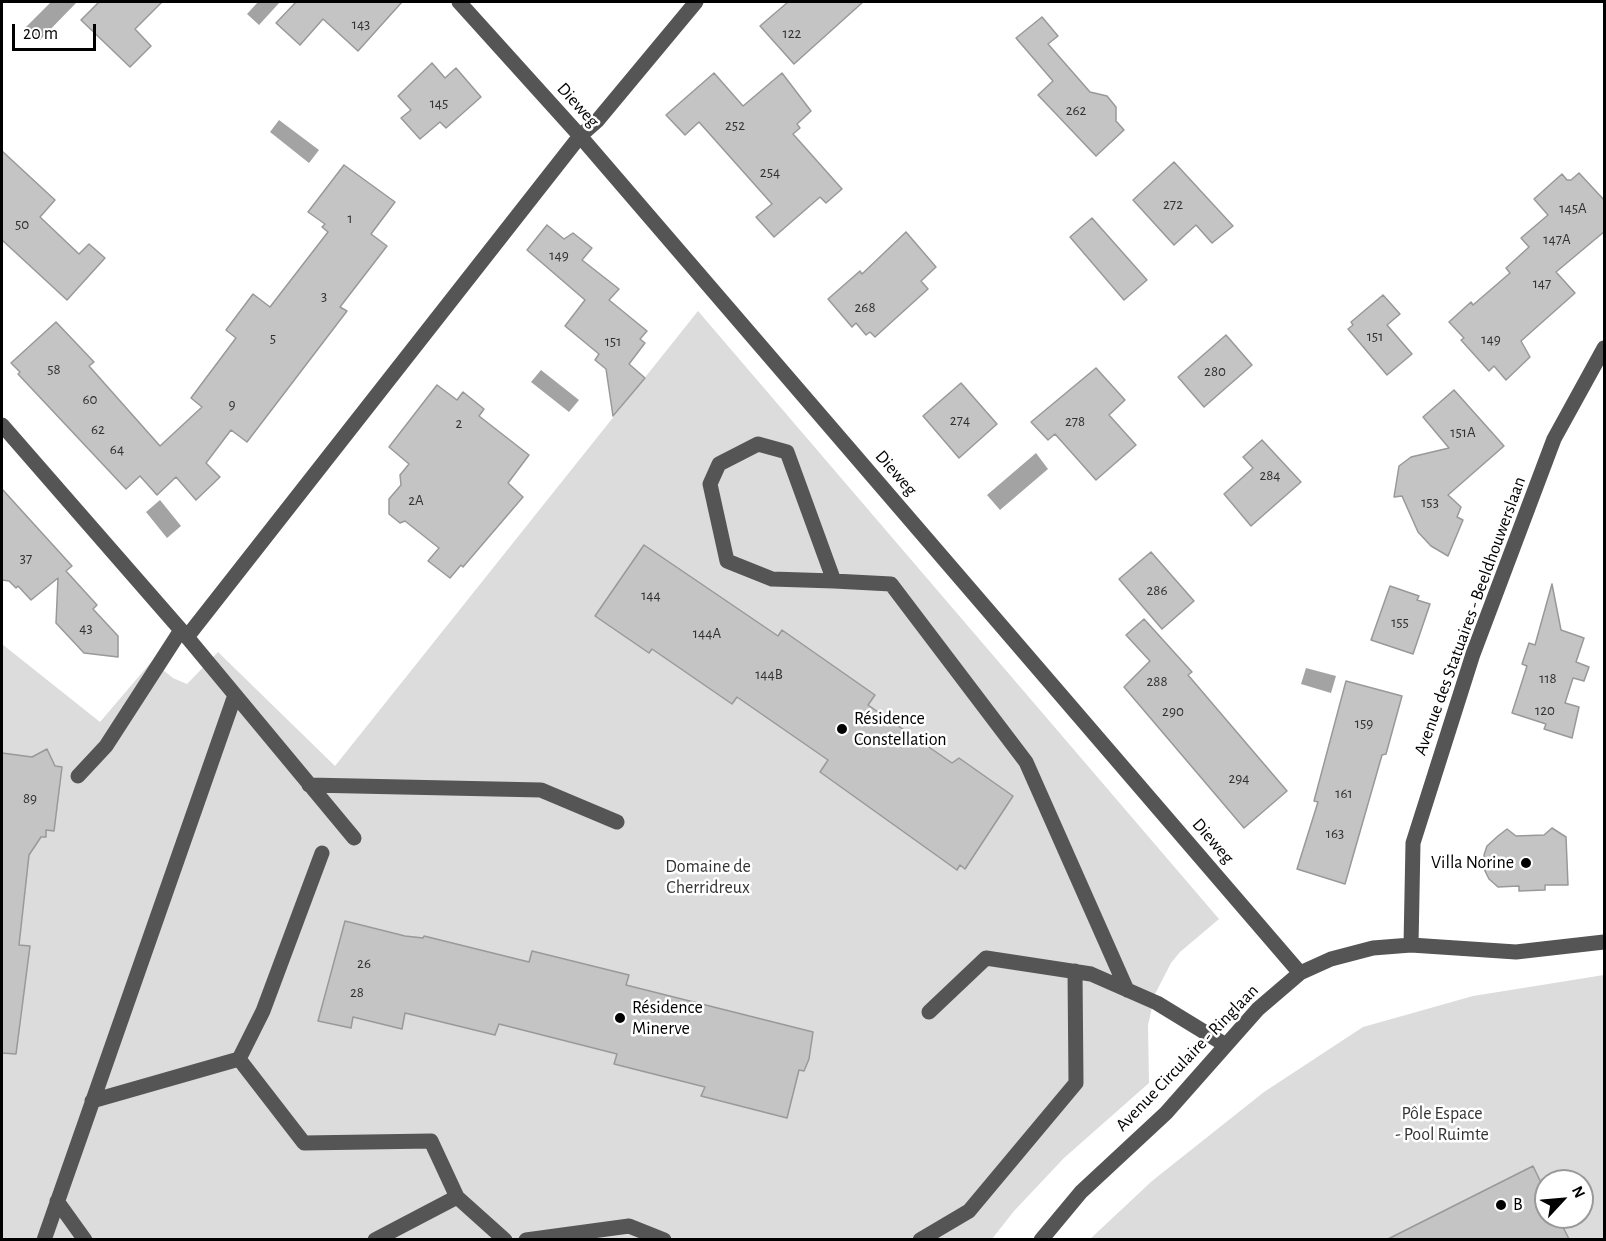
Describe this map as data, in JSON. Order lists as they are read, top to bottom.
{
  "streets": {
    "street": ["Dieweg", "Avenue des Statuaires - Beeldhouwerslaan", "Avenue Circulaire - Ringlaan"]
  },
  "crossings": [
    ["Dieweg", "Avenue Circulaire - Ringlaan"],
    ["Avenue des Statuaires - Beeldhouwerslaan", "Avenue Circulaire - Ringlaan"]
  ],
  "parks": ["Domaine de Cherridreux", "Pôle Espace - Pool Ruimte"],
  "places": [
    "Résidence Constellation",
    "Villa Norine",
    "Résidence Minerve",
    "B"
  ],
  "house_numbers": [
    "143",
    "122",
    "145",
    "262",
    "252",
    "254",
    "272",
    "145A",
    "1",
    "50",
    "147A",
    "149",
    "147",
    "3",
    "268",
    "151",
    "5",
    "149",
    "151",
    "58",
    "280",
    "60",
    "9",
    "274",
    "278",
    "2",
    "62",
    "151A",
    "64",
    "284",
    "2A",
    "153",
    "37",
    "286",
    "144",
    "155",
    "43",
    "144A",
    "144B",
    "118",
    "288",
    "120",
    "290",
    "159",
    "294",
    "161",
    "89",
    "163",
    "26",
    "28"
  ],
  "scale_bar": "20 m",
  "north": "top right"
}
